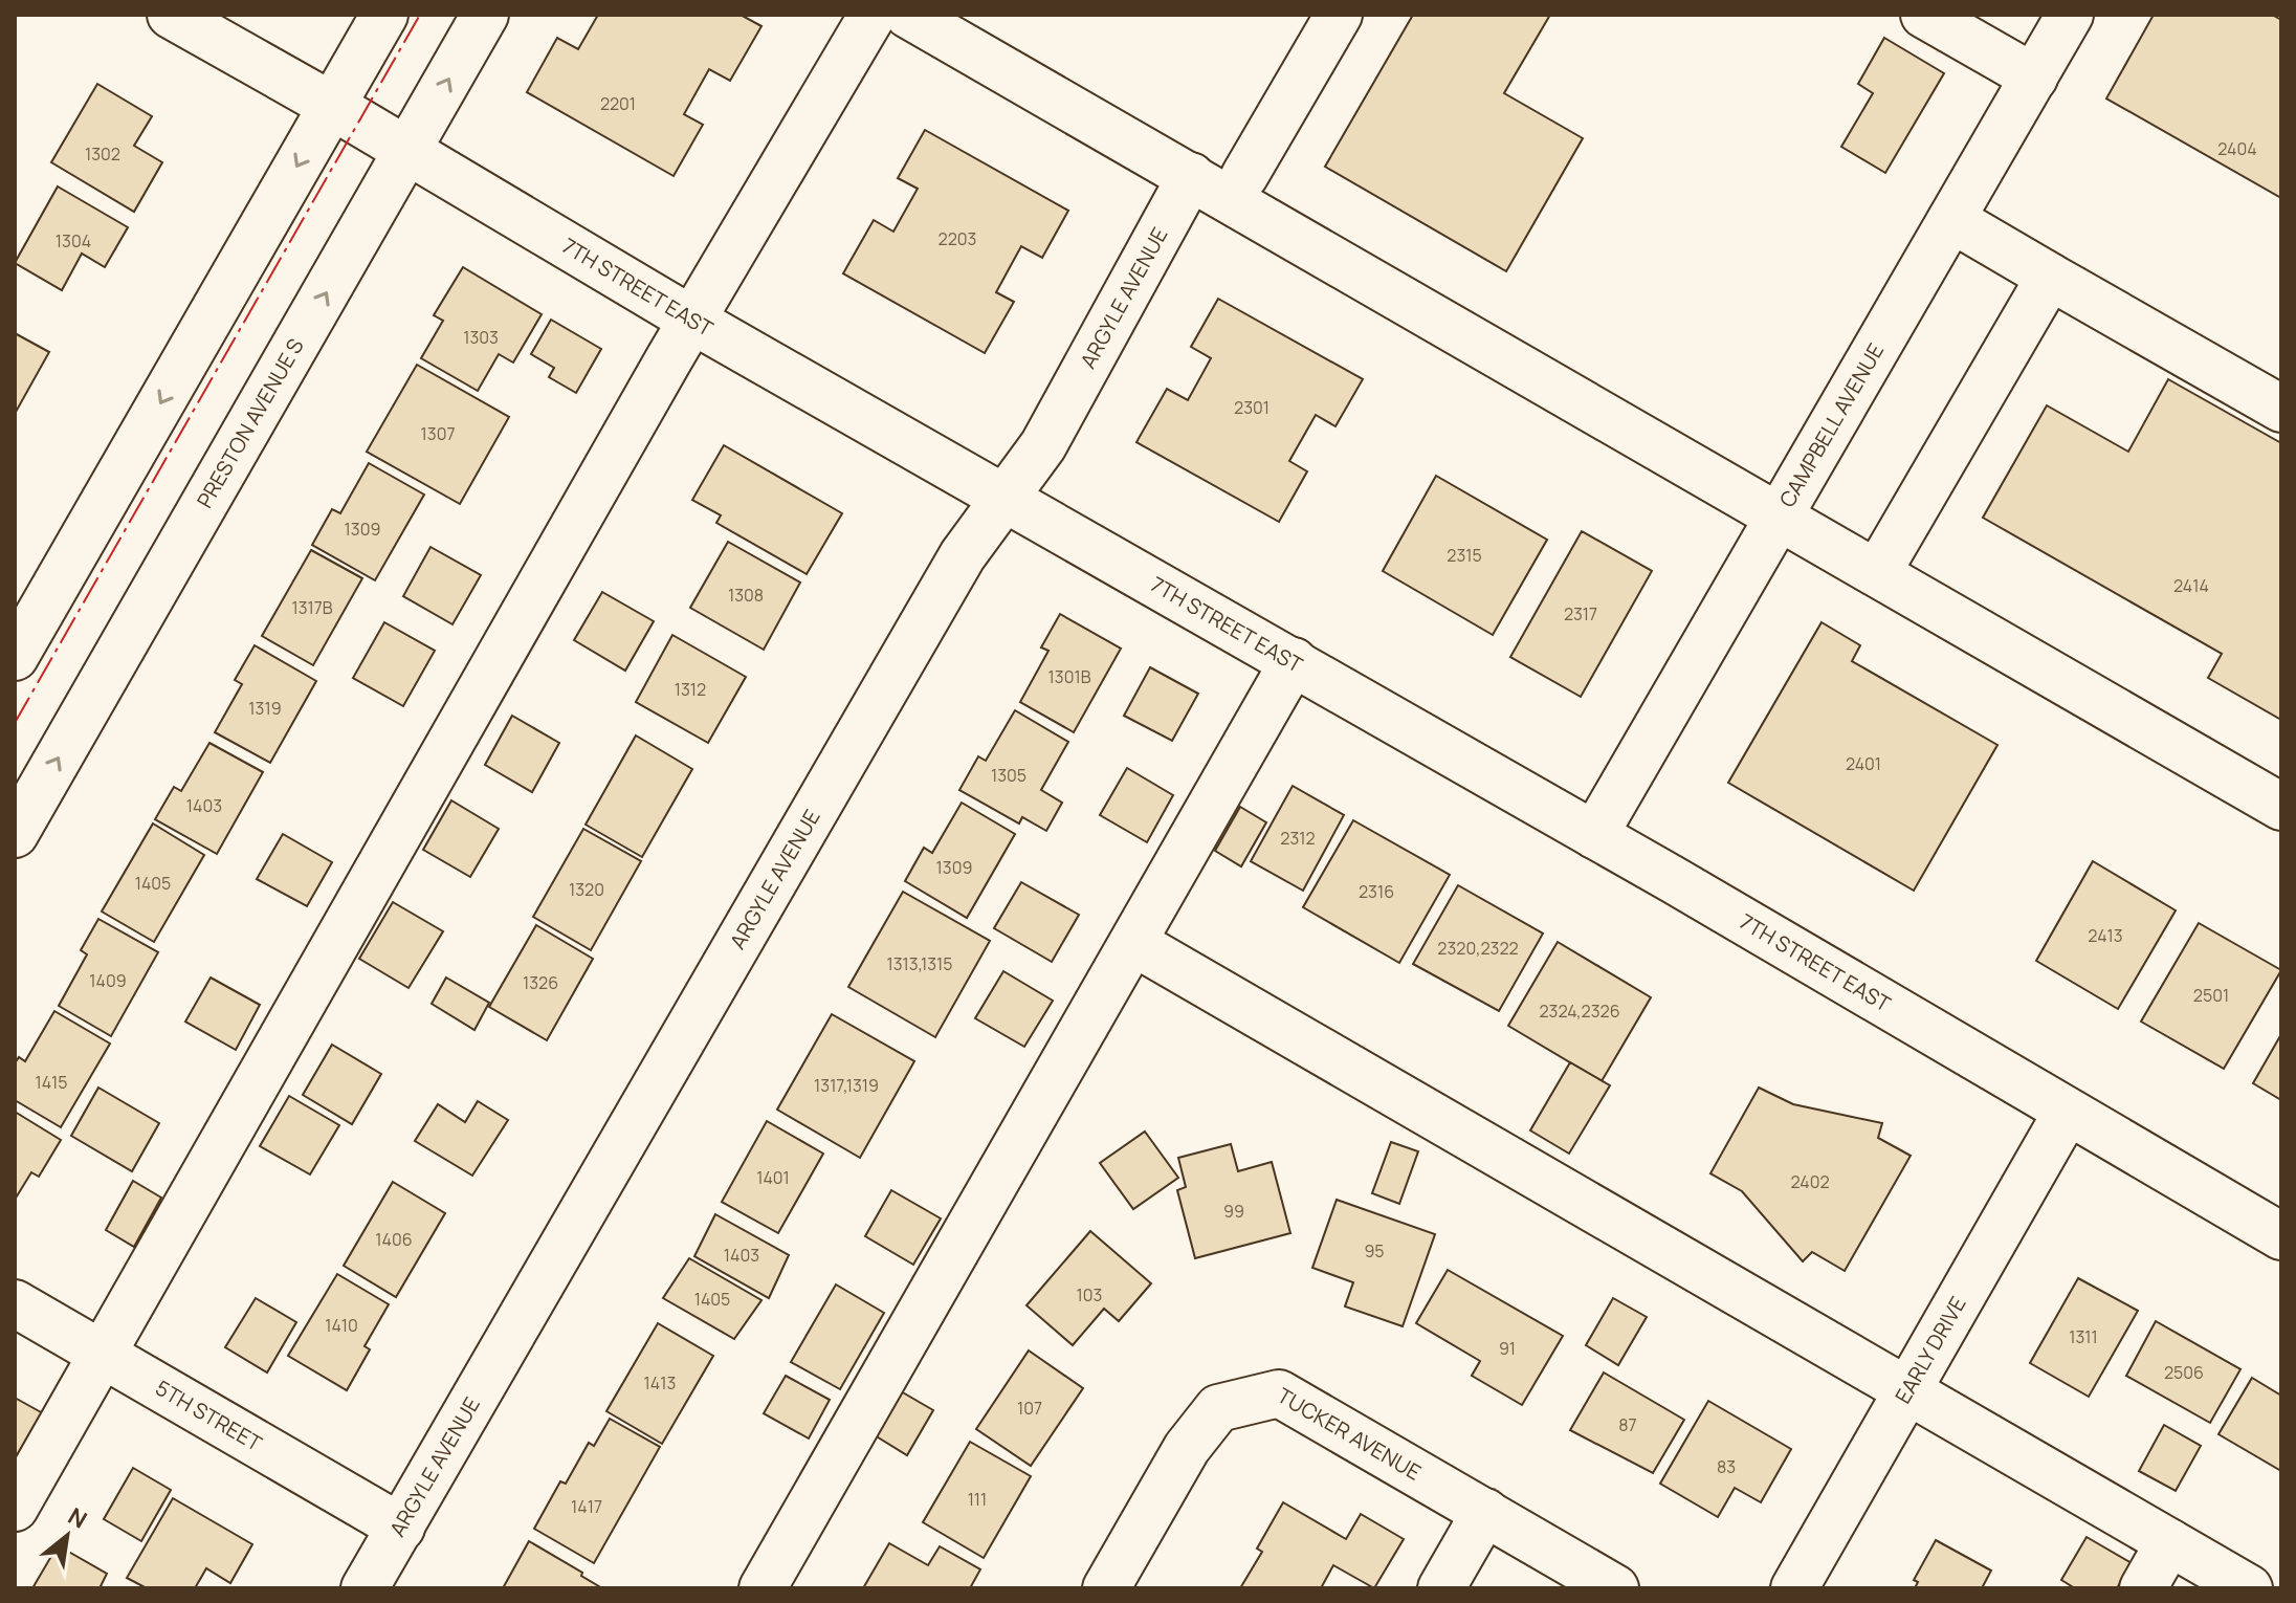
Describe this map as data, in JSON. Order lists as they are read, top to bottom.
{
  "streets": {
    "street": [
      "7TH STREET EAST",
      "ARGYLE AVENUE",
      "PRESTON AVENUE S",
      "CAMPBELL AVENUE",
      "EARLY DRIVE",
      "5TH STREET",
      "TUCKER AVENUE"
    ]
  },
  "crossings": [
    ["7TH STREET EAST", "ARGYLE AVENUE"],
    ["7TH STREET EAST", "PRESTON AVENUE S"],
    ["7TH STREET EAST", "CAMPBELL AVENUE"],
    ["7TH STREET EAST", "EARLY DRIVE"],
    ["ARGYLE AVENUE", "5TH STREET"]
  ],
  "house_numbers": [
    "2201",
    "2404",
    "1302",
    "2203",
    "1304",
    "1303",
    "2301",
    "1307",
    "1309",
    "2315",
    "2414",
    "1308",
    "1317B",
    "2317",
    "1301B",
    "1312",
    "1319",
    "2401",
    "1305",
    "1403",
    "2312",
    "1309",
    "1405",
    "1320",
    "2316",
    "2413",
    "2320,2322",
    "1313,1315",
    "1409",
    "1326",
    "2501",
    "2324,2326",
    "1415",
    "1317,1319",
    "1401",
    "2402",
    "99",
    "1406",
    "95",
    "1403",
    "103",
    "1405",
    "1410",
    "1311",
    "91",
    "2506",
    "1413",
    "107",
    "87",
    "83",
    "111",
    "1417"
  ],
  "north": "top right"
}
